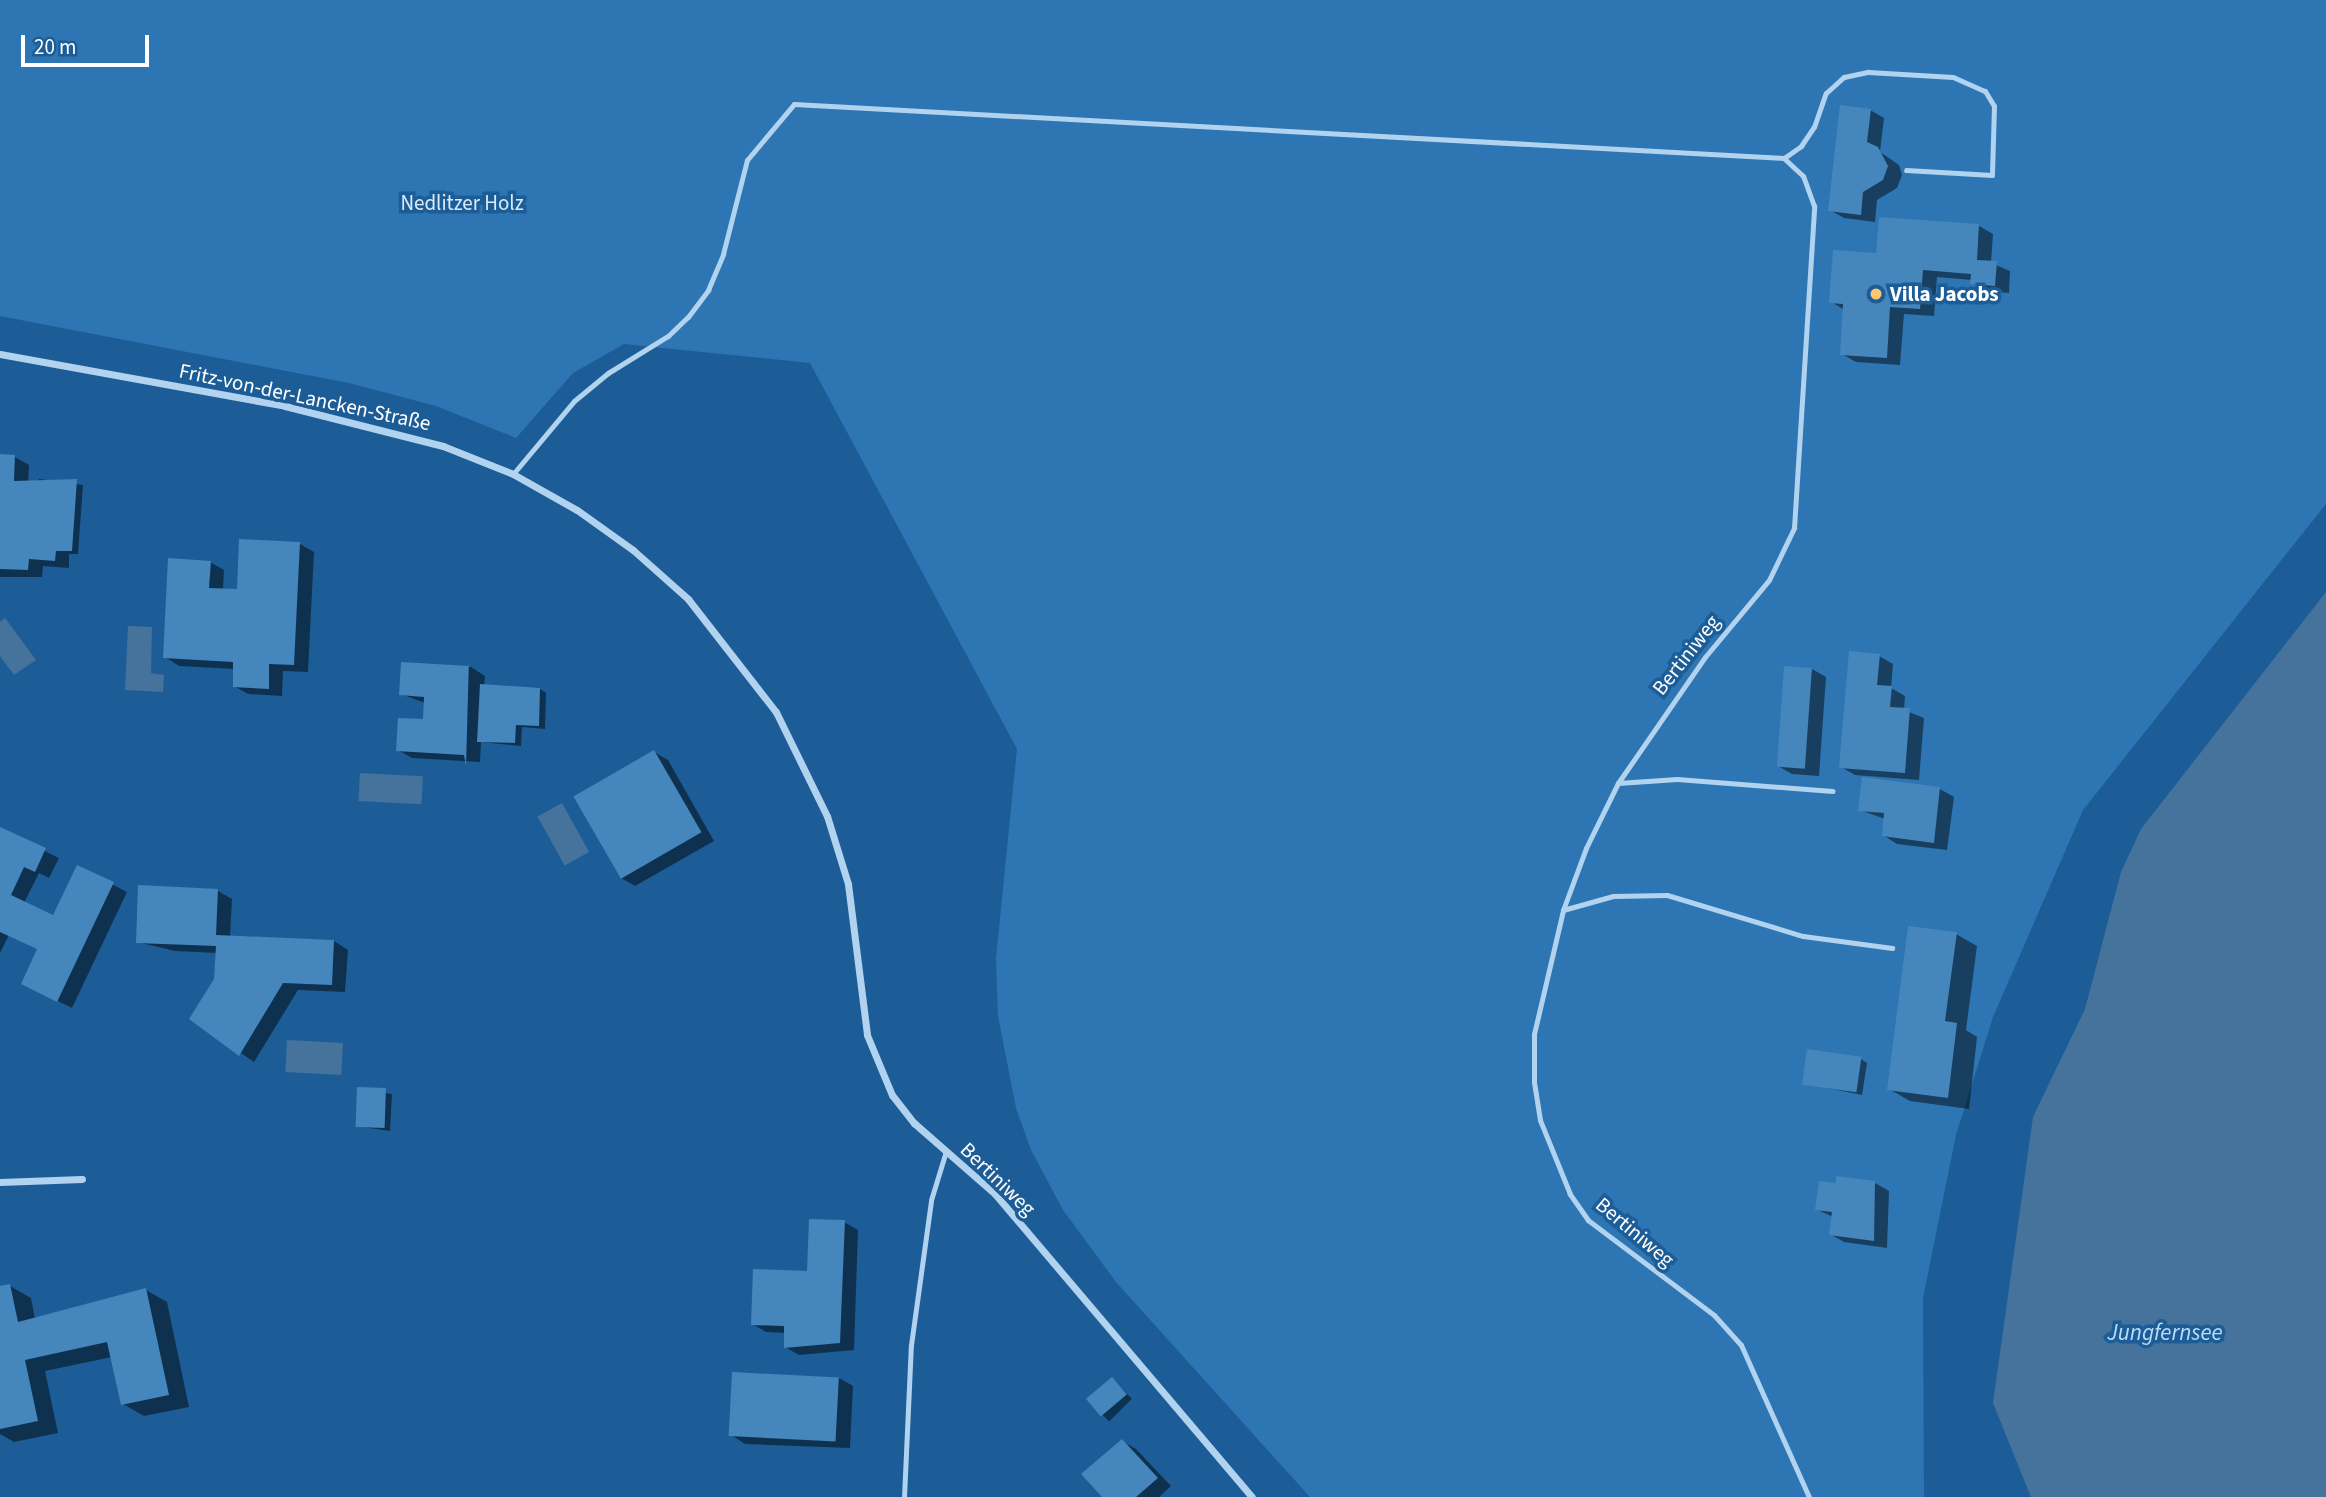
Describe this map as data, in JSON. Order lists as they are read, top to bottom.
{
  "streets": {
    "street": ["Fritz-von-der-Lancken-Straße", "Bertiniweg"]
  },
  "crossings": [
    ["Fritz-von-der-Lancken-Straße", "Bertiniweg"]
  ],
  "water": ["Jungfernsee"],
  "parks": ["Nedlitzer Holz"],
  "places": ["Villa Jacobs"],
  "scale_bar": "20 m"
}
